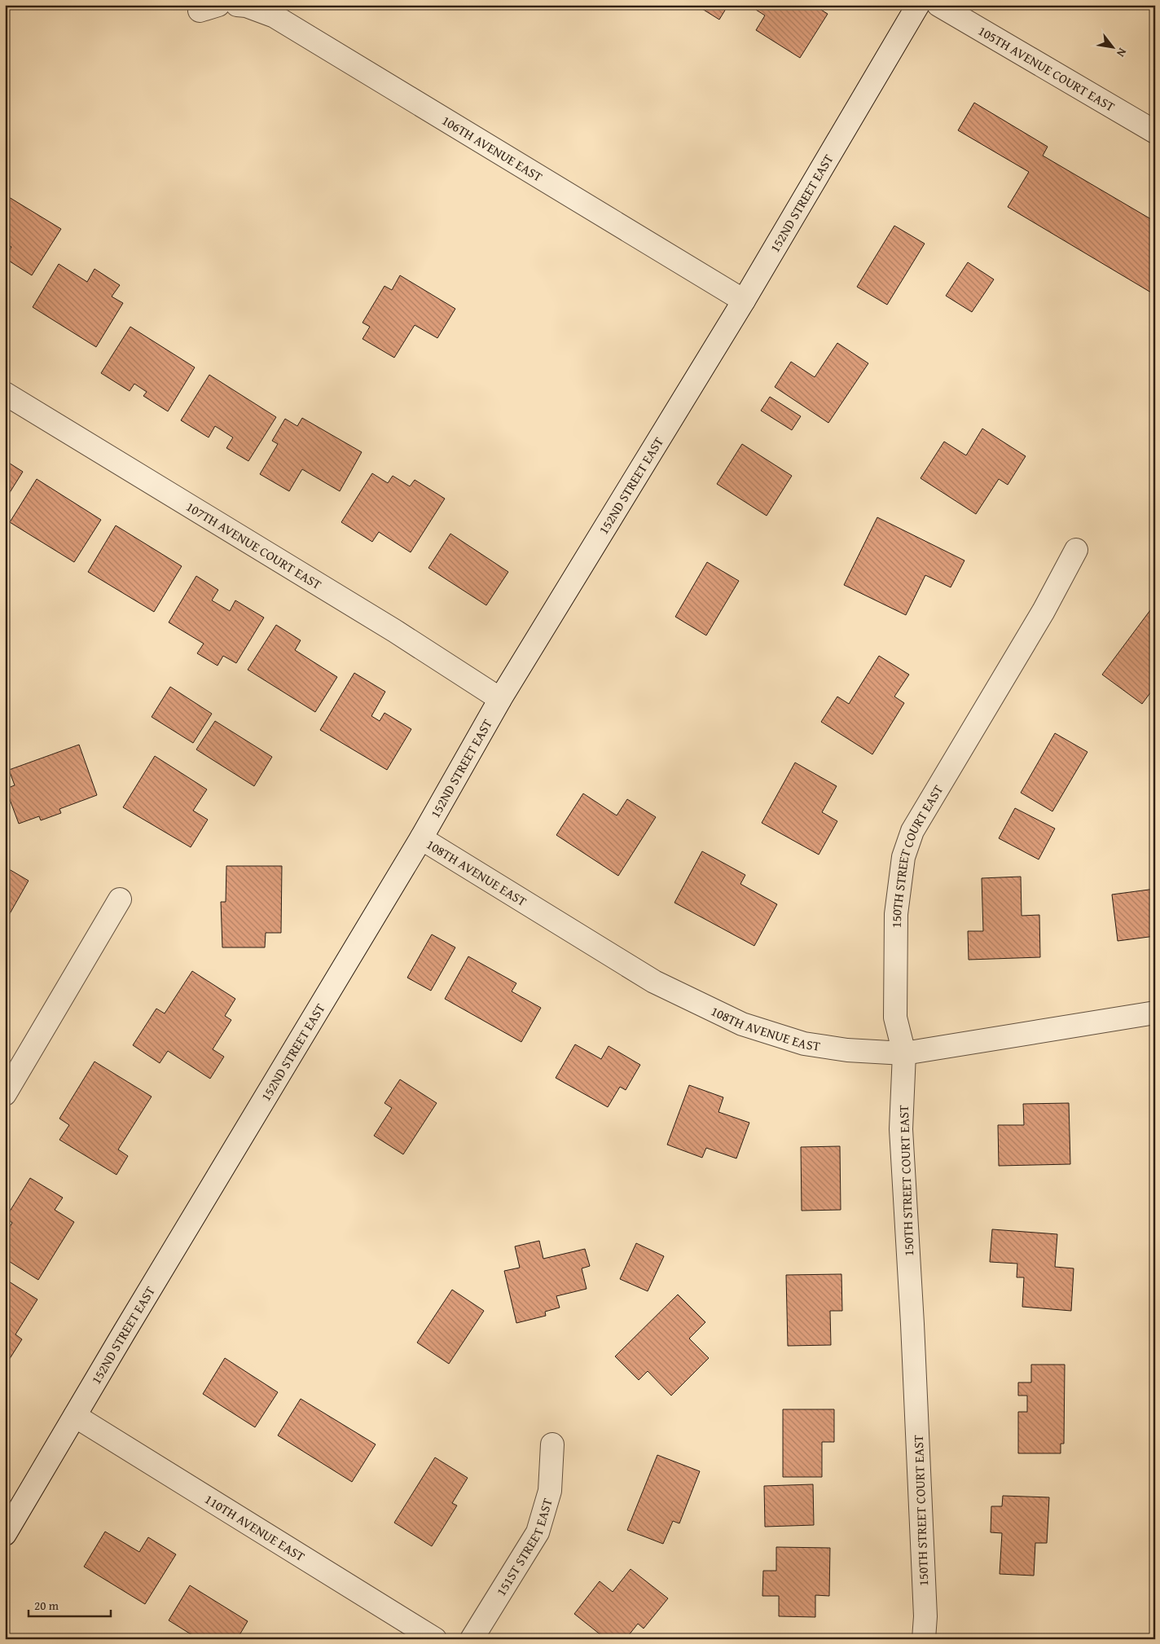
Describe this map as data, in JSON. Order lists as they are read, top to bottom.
{
  "streets": {
    "street": [
      "105TH AVENUE COURT EAST",
      "106TH AVENUE EAST",
      "152ND STREET EAST",
      "107TH AVENUE COURT EAST",
      "150TH STREET COURT EAST",
      "108TH AVENUE EAST",
      "110TH AVENUE EAST",
      "151ST STREET EAST"
    ]
  },
  "crossings": [
    ["106TH AVENUE EAST", "152ND STREET EAST"],
    ["152ND STREET EAST", "107TH AVENUE COURT EAST"],
    ["152ND STREET EAST", "108TH AVENUE EAST"],
    ["152ND STREET EAST", "110TH AVENUE EAST"],
    ["150TH STREET COURT EAST", "108TH AVENUE EAST"]
  ],
  "scale_bar": "20 m",
  "north": "bottom right"
}
